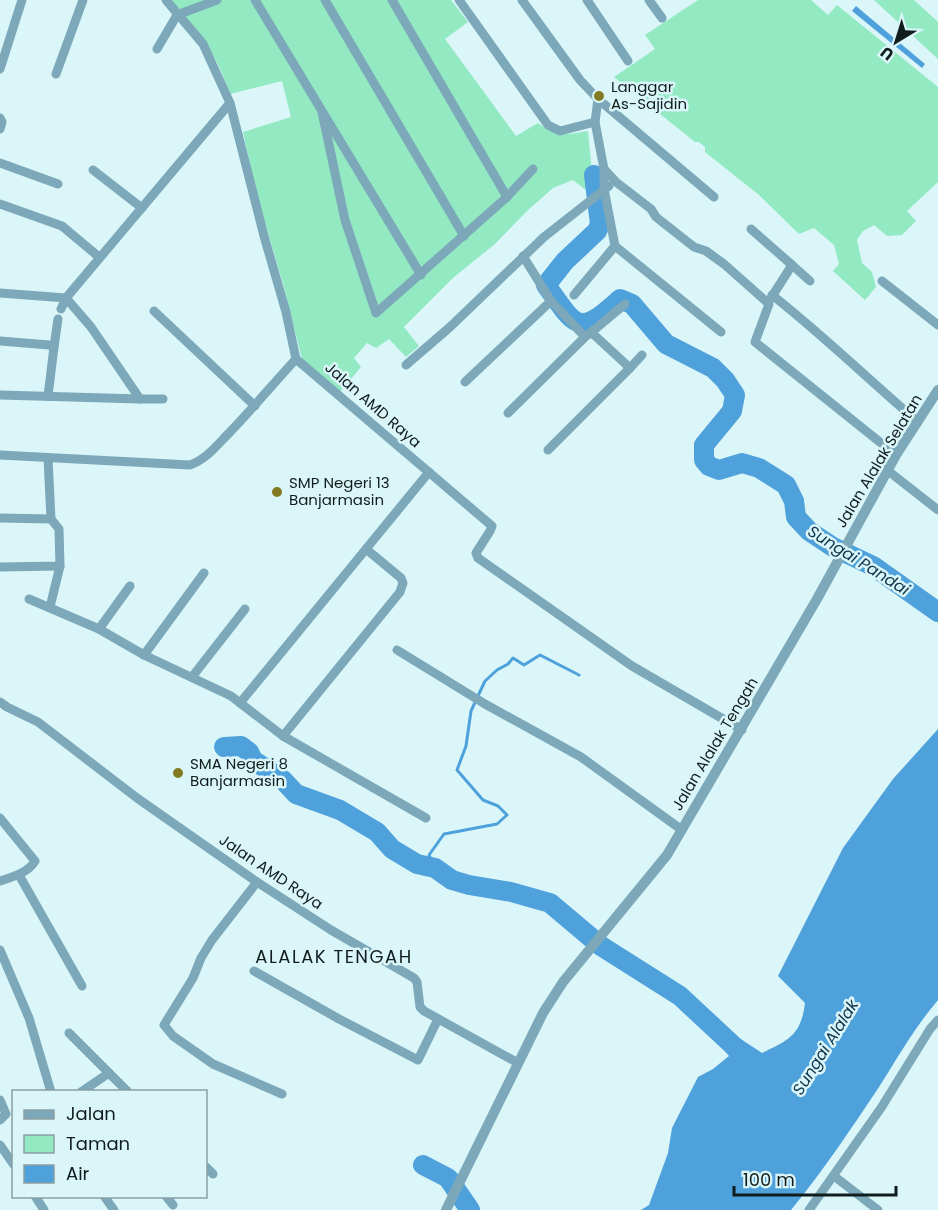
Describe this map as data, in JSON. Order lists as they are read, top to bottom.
{
  "streets": {
    "street": ["Jalan AMD Raya", "Jalan Alalak Selatan", "Jalan Alalak Tengah"]
  },
  "crossings": [
    ["Jalan AMD Raya", "Jalan Alalak Tengah"],
    ["Jalan Alalak Selatan", "Jalan Alalak Tengah"]
  ],
  "districts": ["ALALAK TENGAH"],
  "water": ["Sungai Pandai", "Sungai Alalak"],
  "places": ["Langgar As-Sajidin", "SMP Negeri 13 Banjarmasin", "SMA Negeri 8 Banjarmasin"],
  "legend": ["Jalan", "Taman", "Air"],
  "scale_bar": "100 m",
  "north": "bottom left"
}
